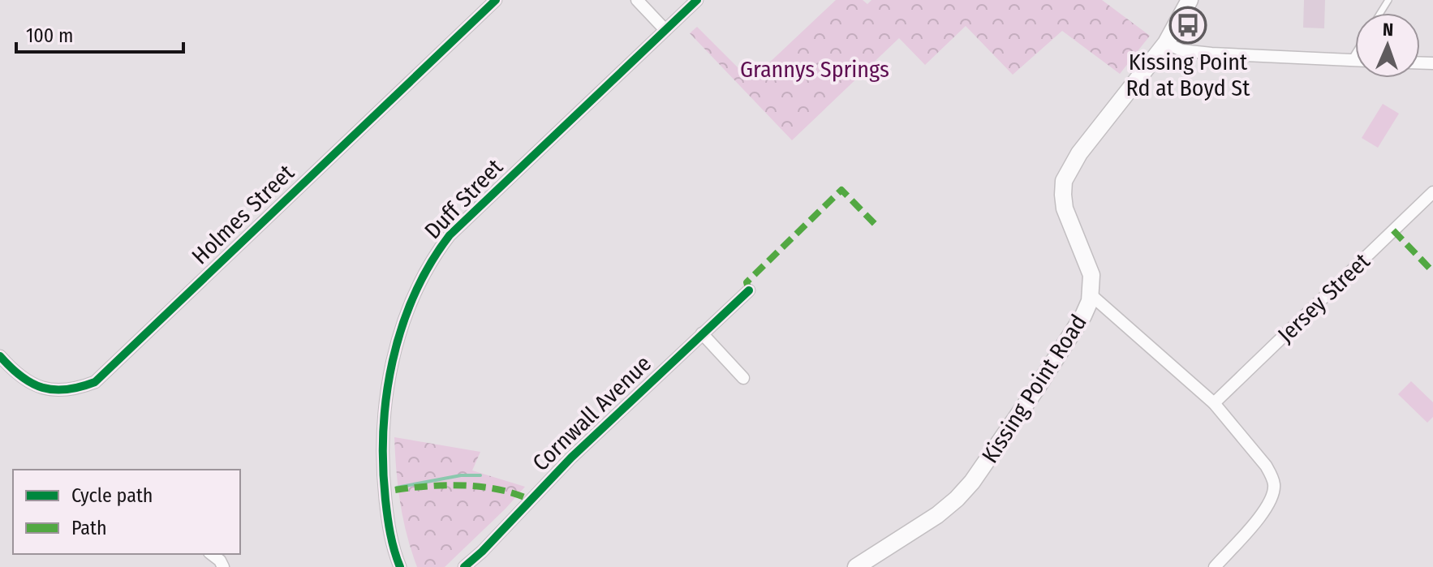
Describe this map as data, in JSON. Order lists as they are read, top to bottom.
{
  "streets": {
    "main road": ["Kissing Point Road"],
    "street": [
      "Duff Street",
      "Holmes Street",
      "Jersey Street",
      "Cornwall Avenue"
    ]
  },
  "parks": ["Grannys Springs"],
  "places": {
    "bus stop": ["Kissing Point Rd at Boyd St"]
  },
  "legend": ["Cycle path", "Path"],
  "scale_bar": "100 m",
  "north": "top"
}
